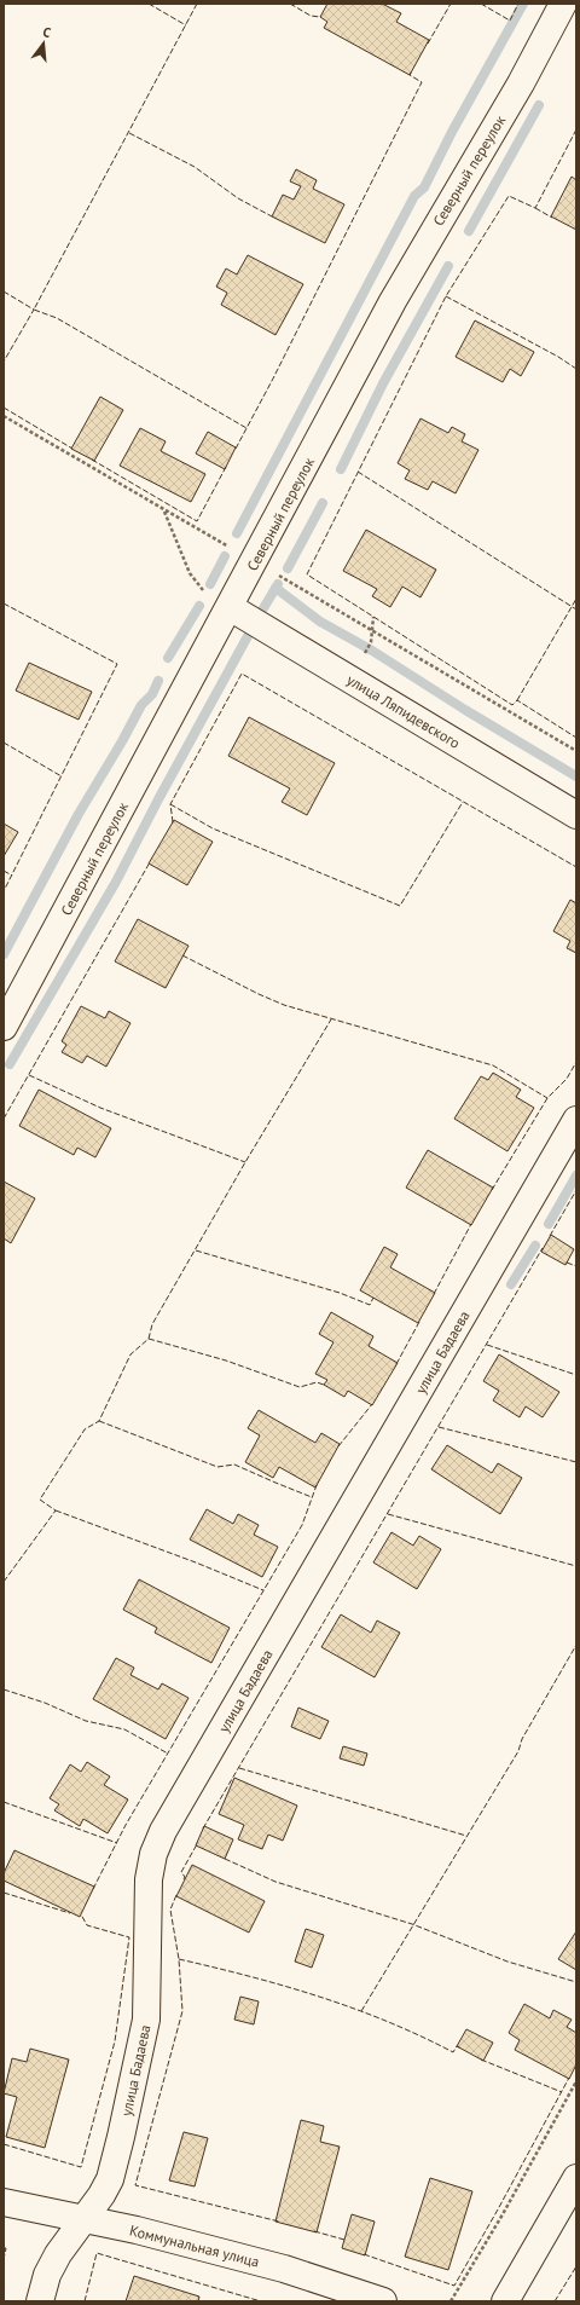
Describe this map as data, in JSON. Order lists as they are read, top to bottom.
{
  "streets": {
    "street": [
      "Северный переулок",
      "улица Ляпидевского",
      "улица Бадаева",
      "Коммунальная улица"
    ]
  },
  "crossings": [
    ["Северный переулок", "улица Ляпидевского"],
    ["улица Бадаева", "Коммунальная улица"]
  ],
  "north": "top"
}
